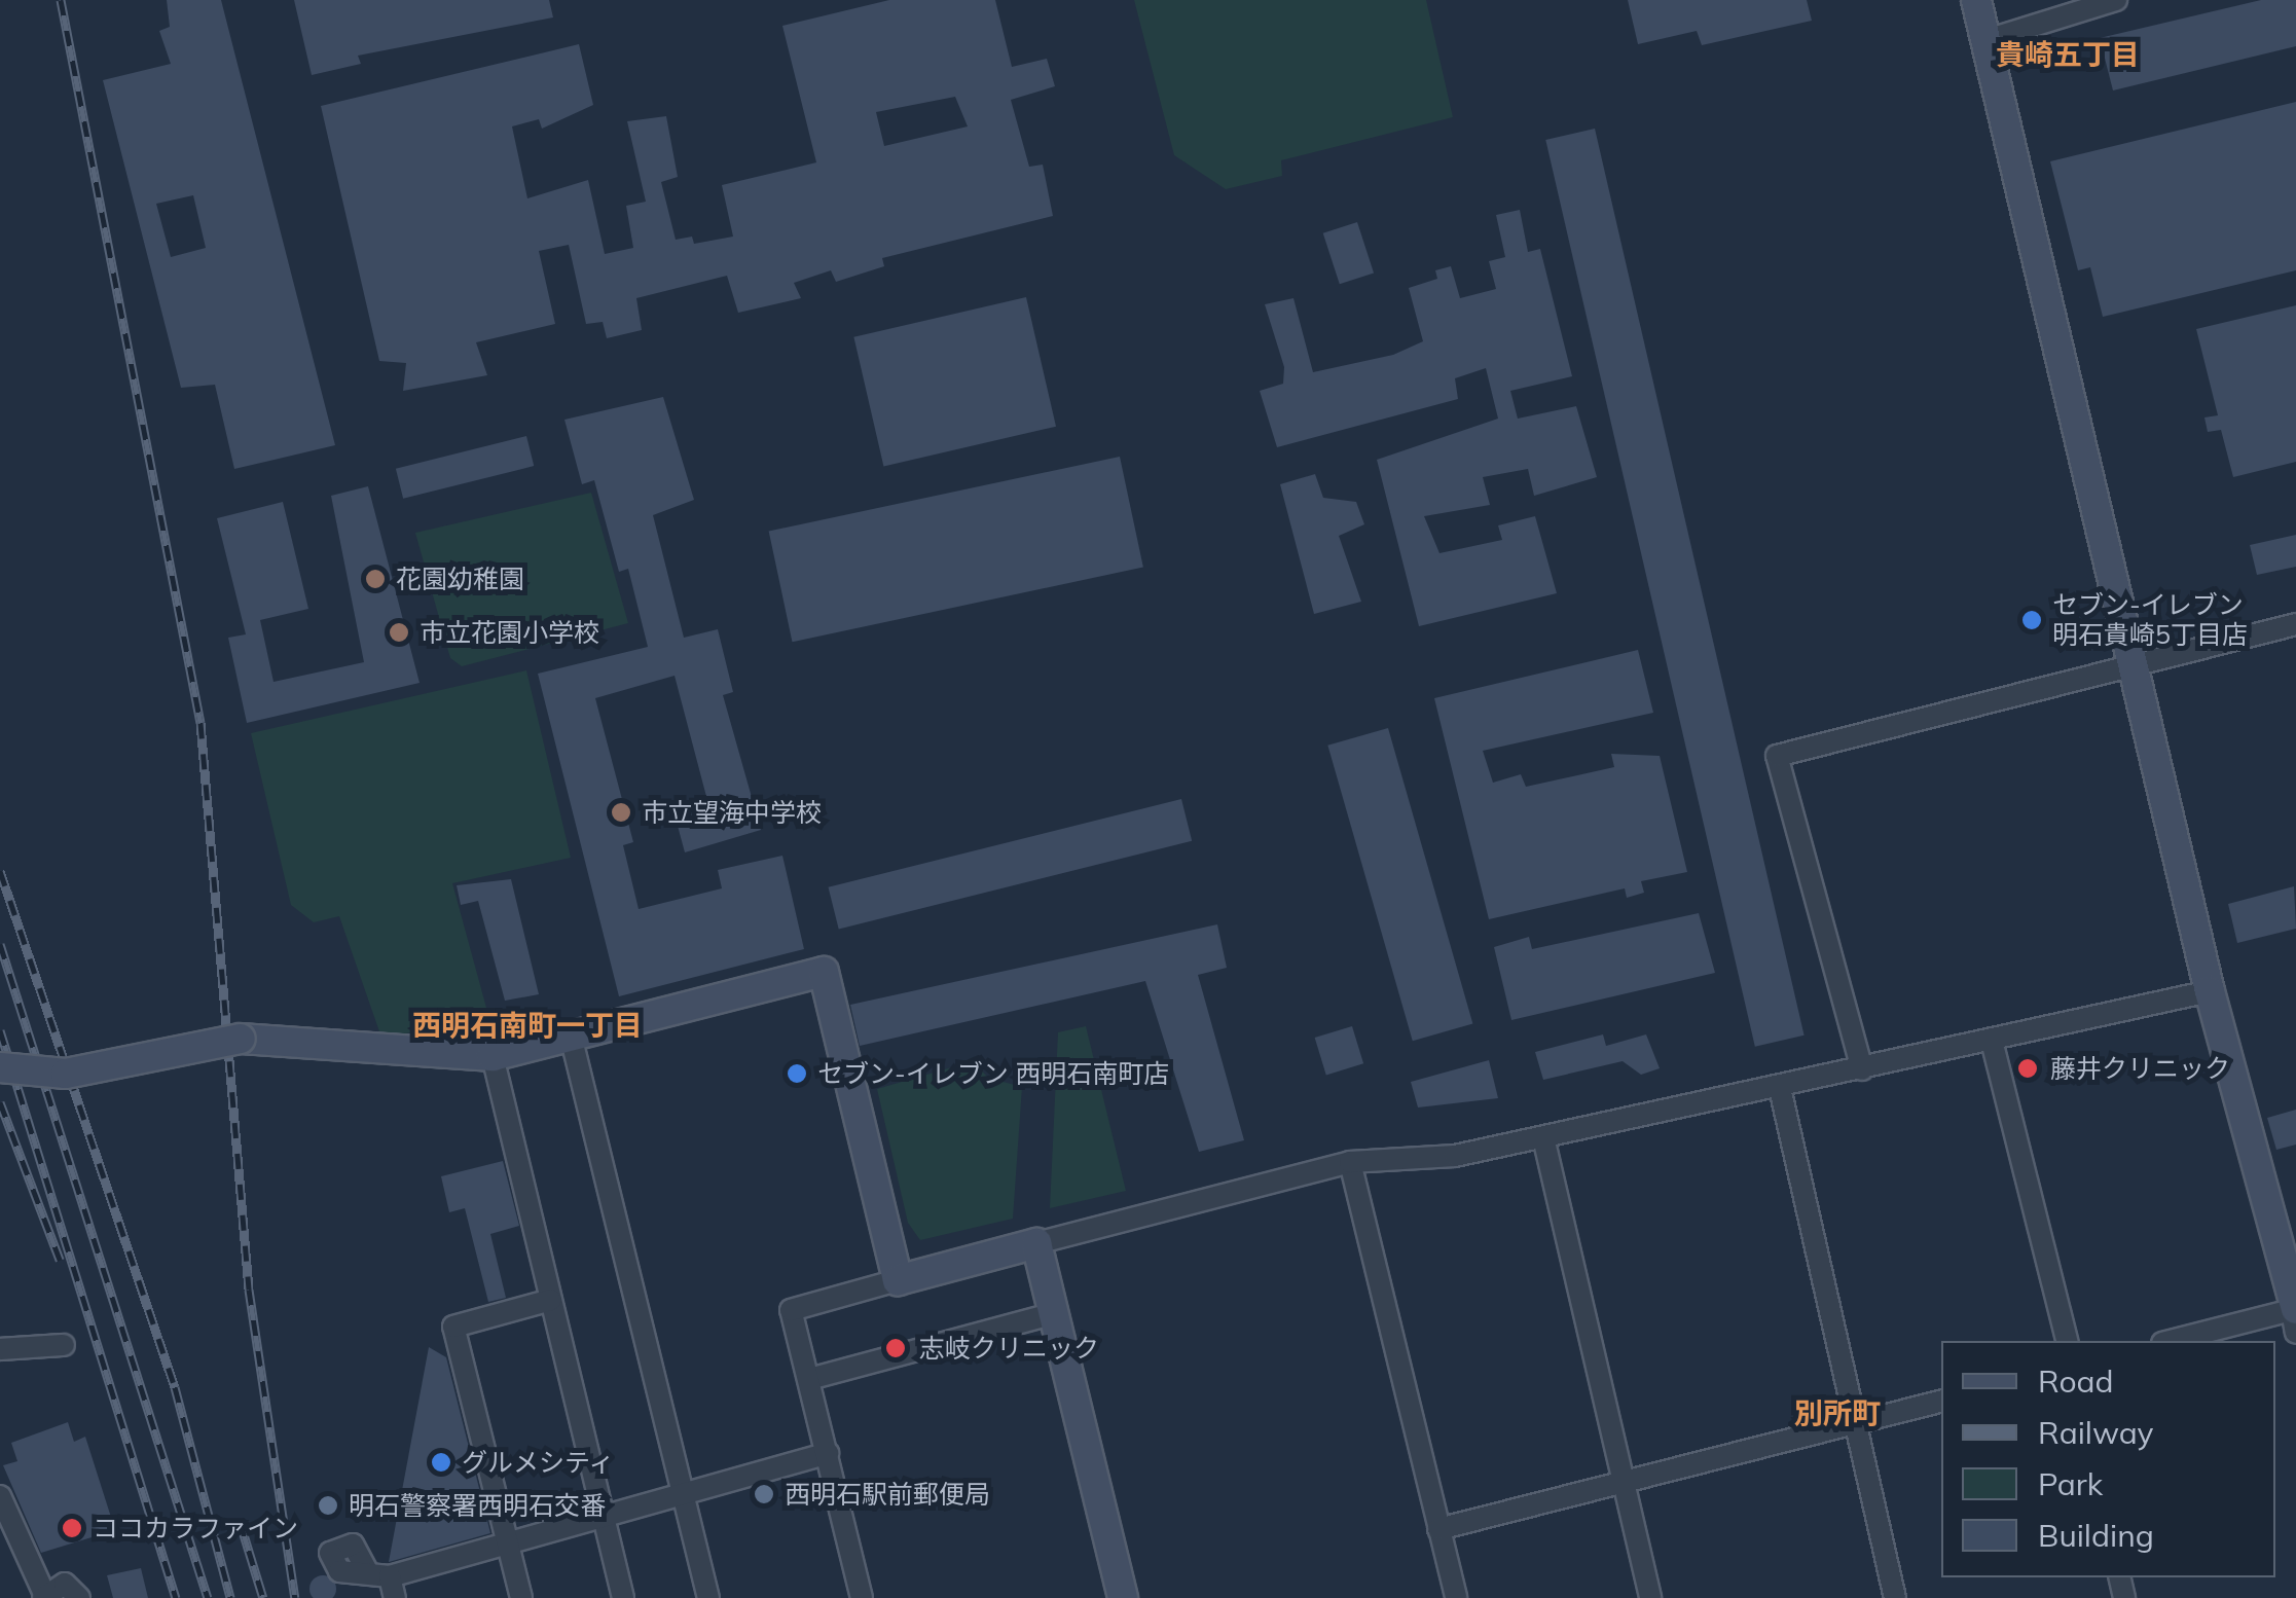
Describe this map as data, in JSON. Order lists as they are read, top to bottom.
{
  "districts": ["貴崎五丁目", "西明石南町一丁目", "別所町"],
  "places": [
    "花園幼稚園",
    "セブン-イレブン 明石貴崎5丁目店",
    "市立花園小学校",
    "市立望海中学校",
    "藤井クリニック",
    "セブン-イレブン 西明石南町店",
    "志岐クリニック",
    "グルメシティ",
    "西明石駅前郵便局",
    "明石警察署西明石交番",
    "ココカラファイン"
  ],
  "legend": [
    "Road",
    "Railway",
    "Park",
    "Building"
  ]
}
